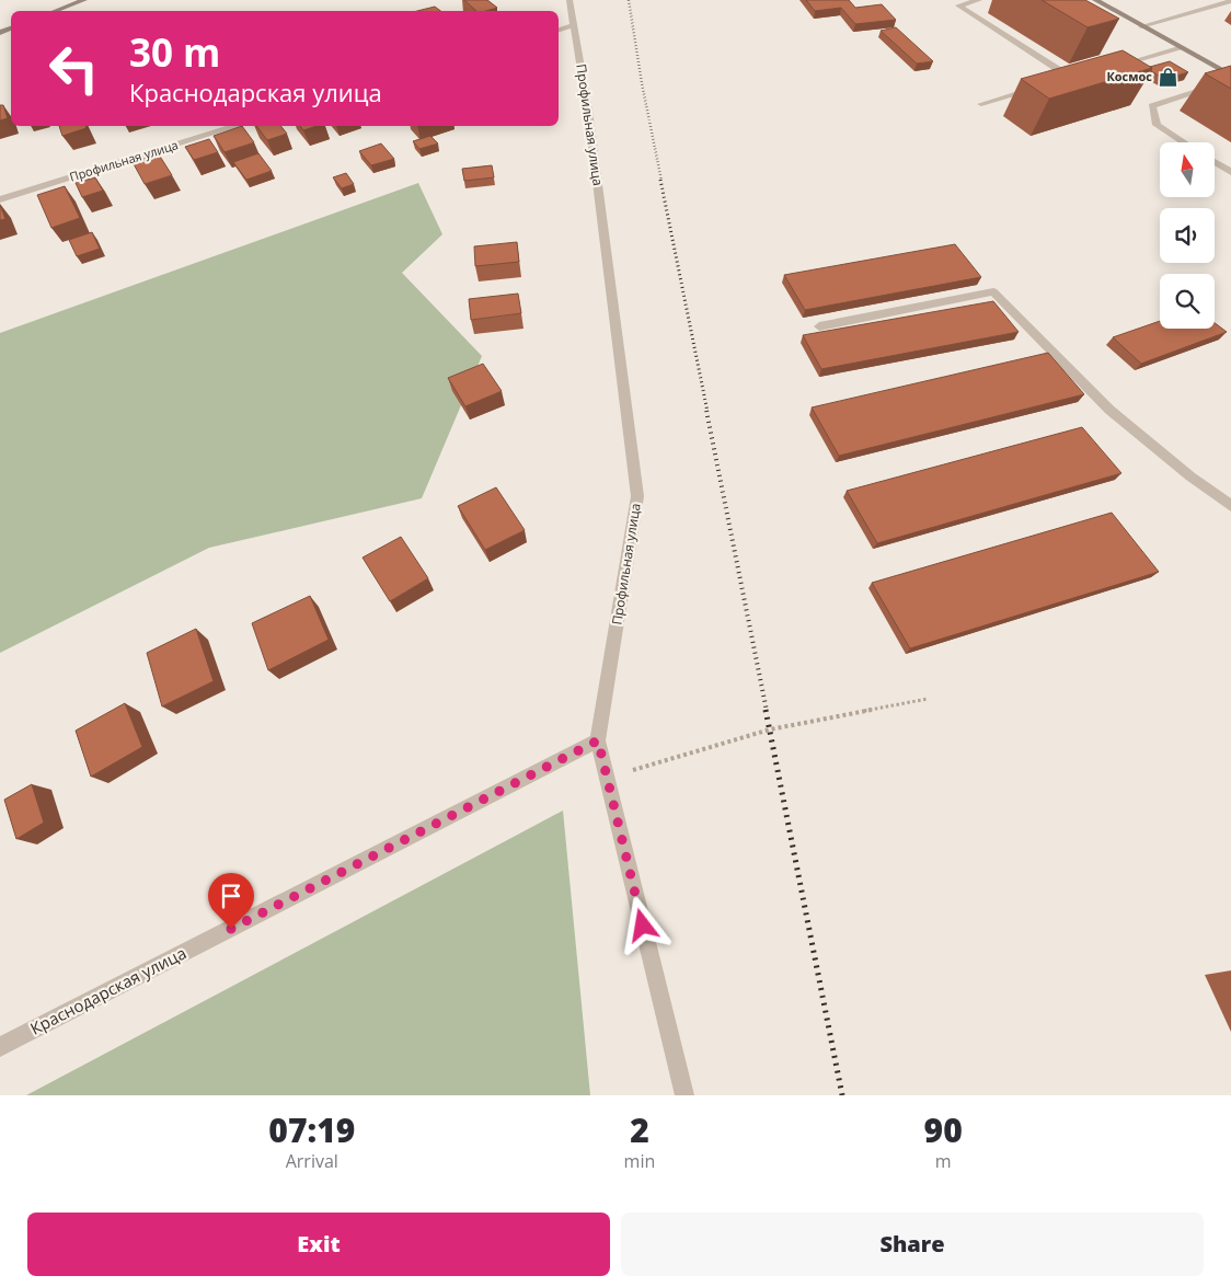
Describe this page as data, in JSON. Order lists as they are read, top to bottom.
{
  "streets": {
    "street": ["Профильная улица", "Краснодарская улица"]
  },
  "crossings": [
    ["Профильная улица", "Краснодарская улица"]
  ],
  "places": {
    "shop": ["Космос"]
  },
  "north": "top",
  "page": {
    "turn": ["30 m", "Краснодарская улица"],
    "eta": [
      "07:19",
      "Arrival",
      "2",
      "min",
      "90",
      "m"
    ],
    "buttons": ["Exit", "Share"]
  }
}
